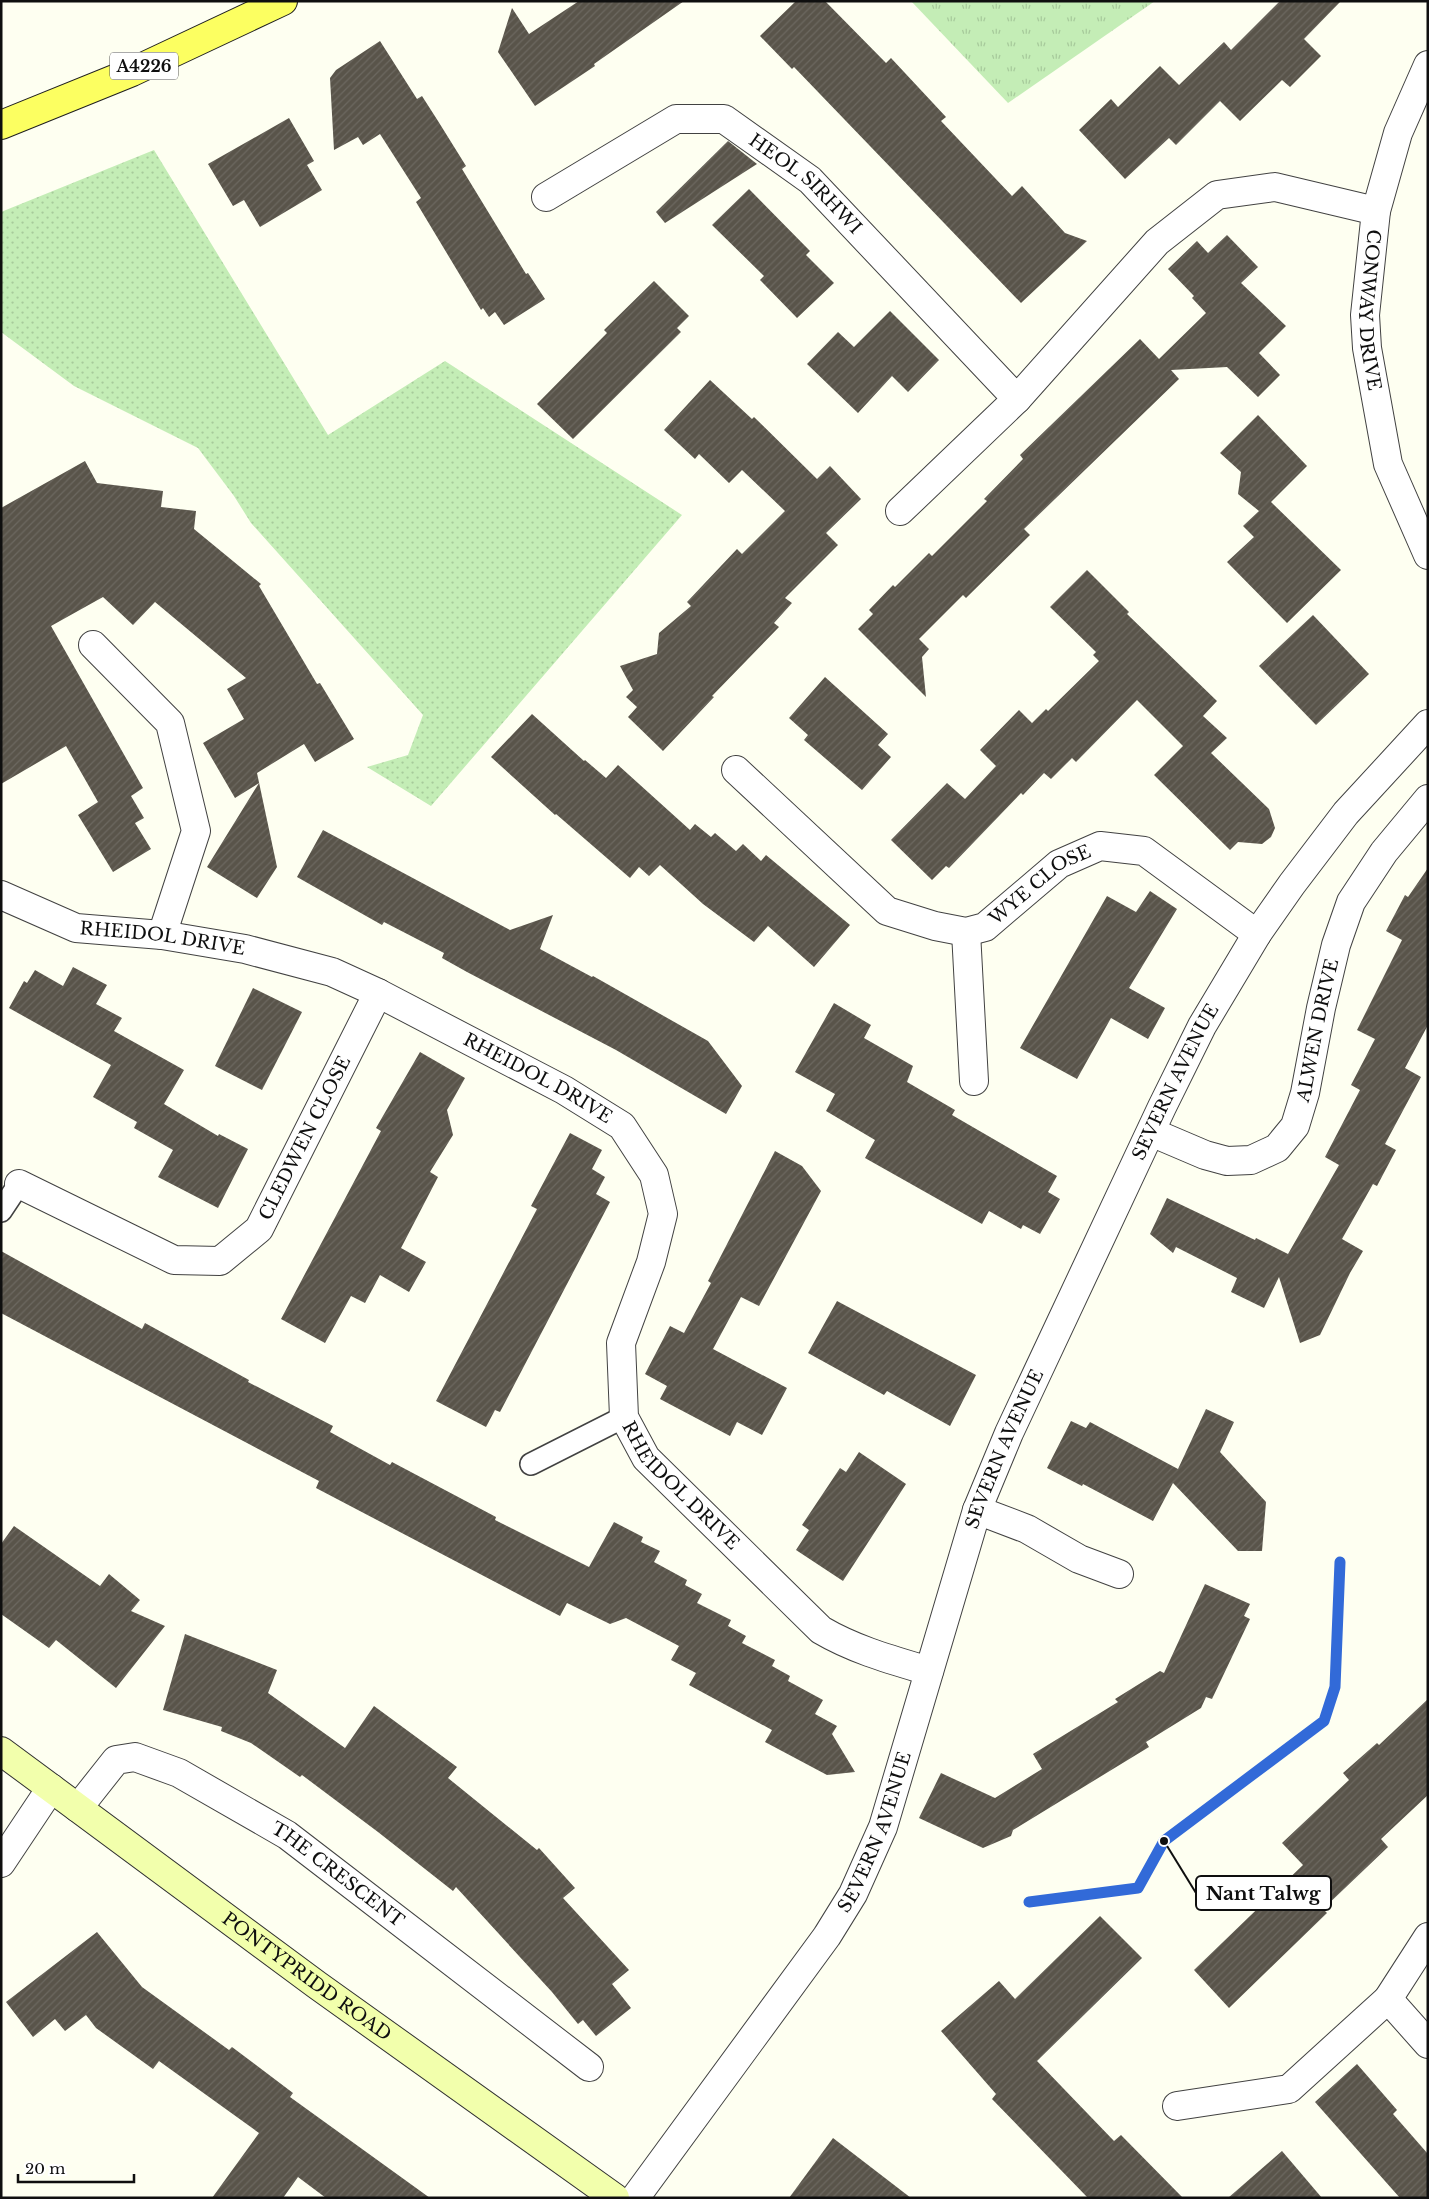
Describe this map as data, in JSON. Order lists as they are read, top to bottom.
{
  "streets": {
    "main road": ["A4226", "PONTYPRIDD ROAD"],
    "street": [
      "HEOL SIRHWI",
      "CONWAY DRIVE",
      "WYE CLOSE",
      "RHEIDOL DRIVE",
      "ALWEN DRIVE",
      "SEVERN AVENUE",
      "CLEDWEN CLOSE",
      "THE CRESCENT"
    ]
  },
  "crossings": [
    ["WYE CLOSE", "SEVERN AVENUE"],
    ["RHEIDOL DRIVE", "SEVERN AVENUE"],
    ["RHEIDOL DRIVE", "CLEDWEN CLOSE"],
    ["ALWEN DRIVE", "SEVERN AVENUE"],
    ["THE CRESCENT", "PONTYPRIDD ROAD"]
  ],
  "places": ["Nant Talwg"],
  "scale_bar": "20 m"
}
